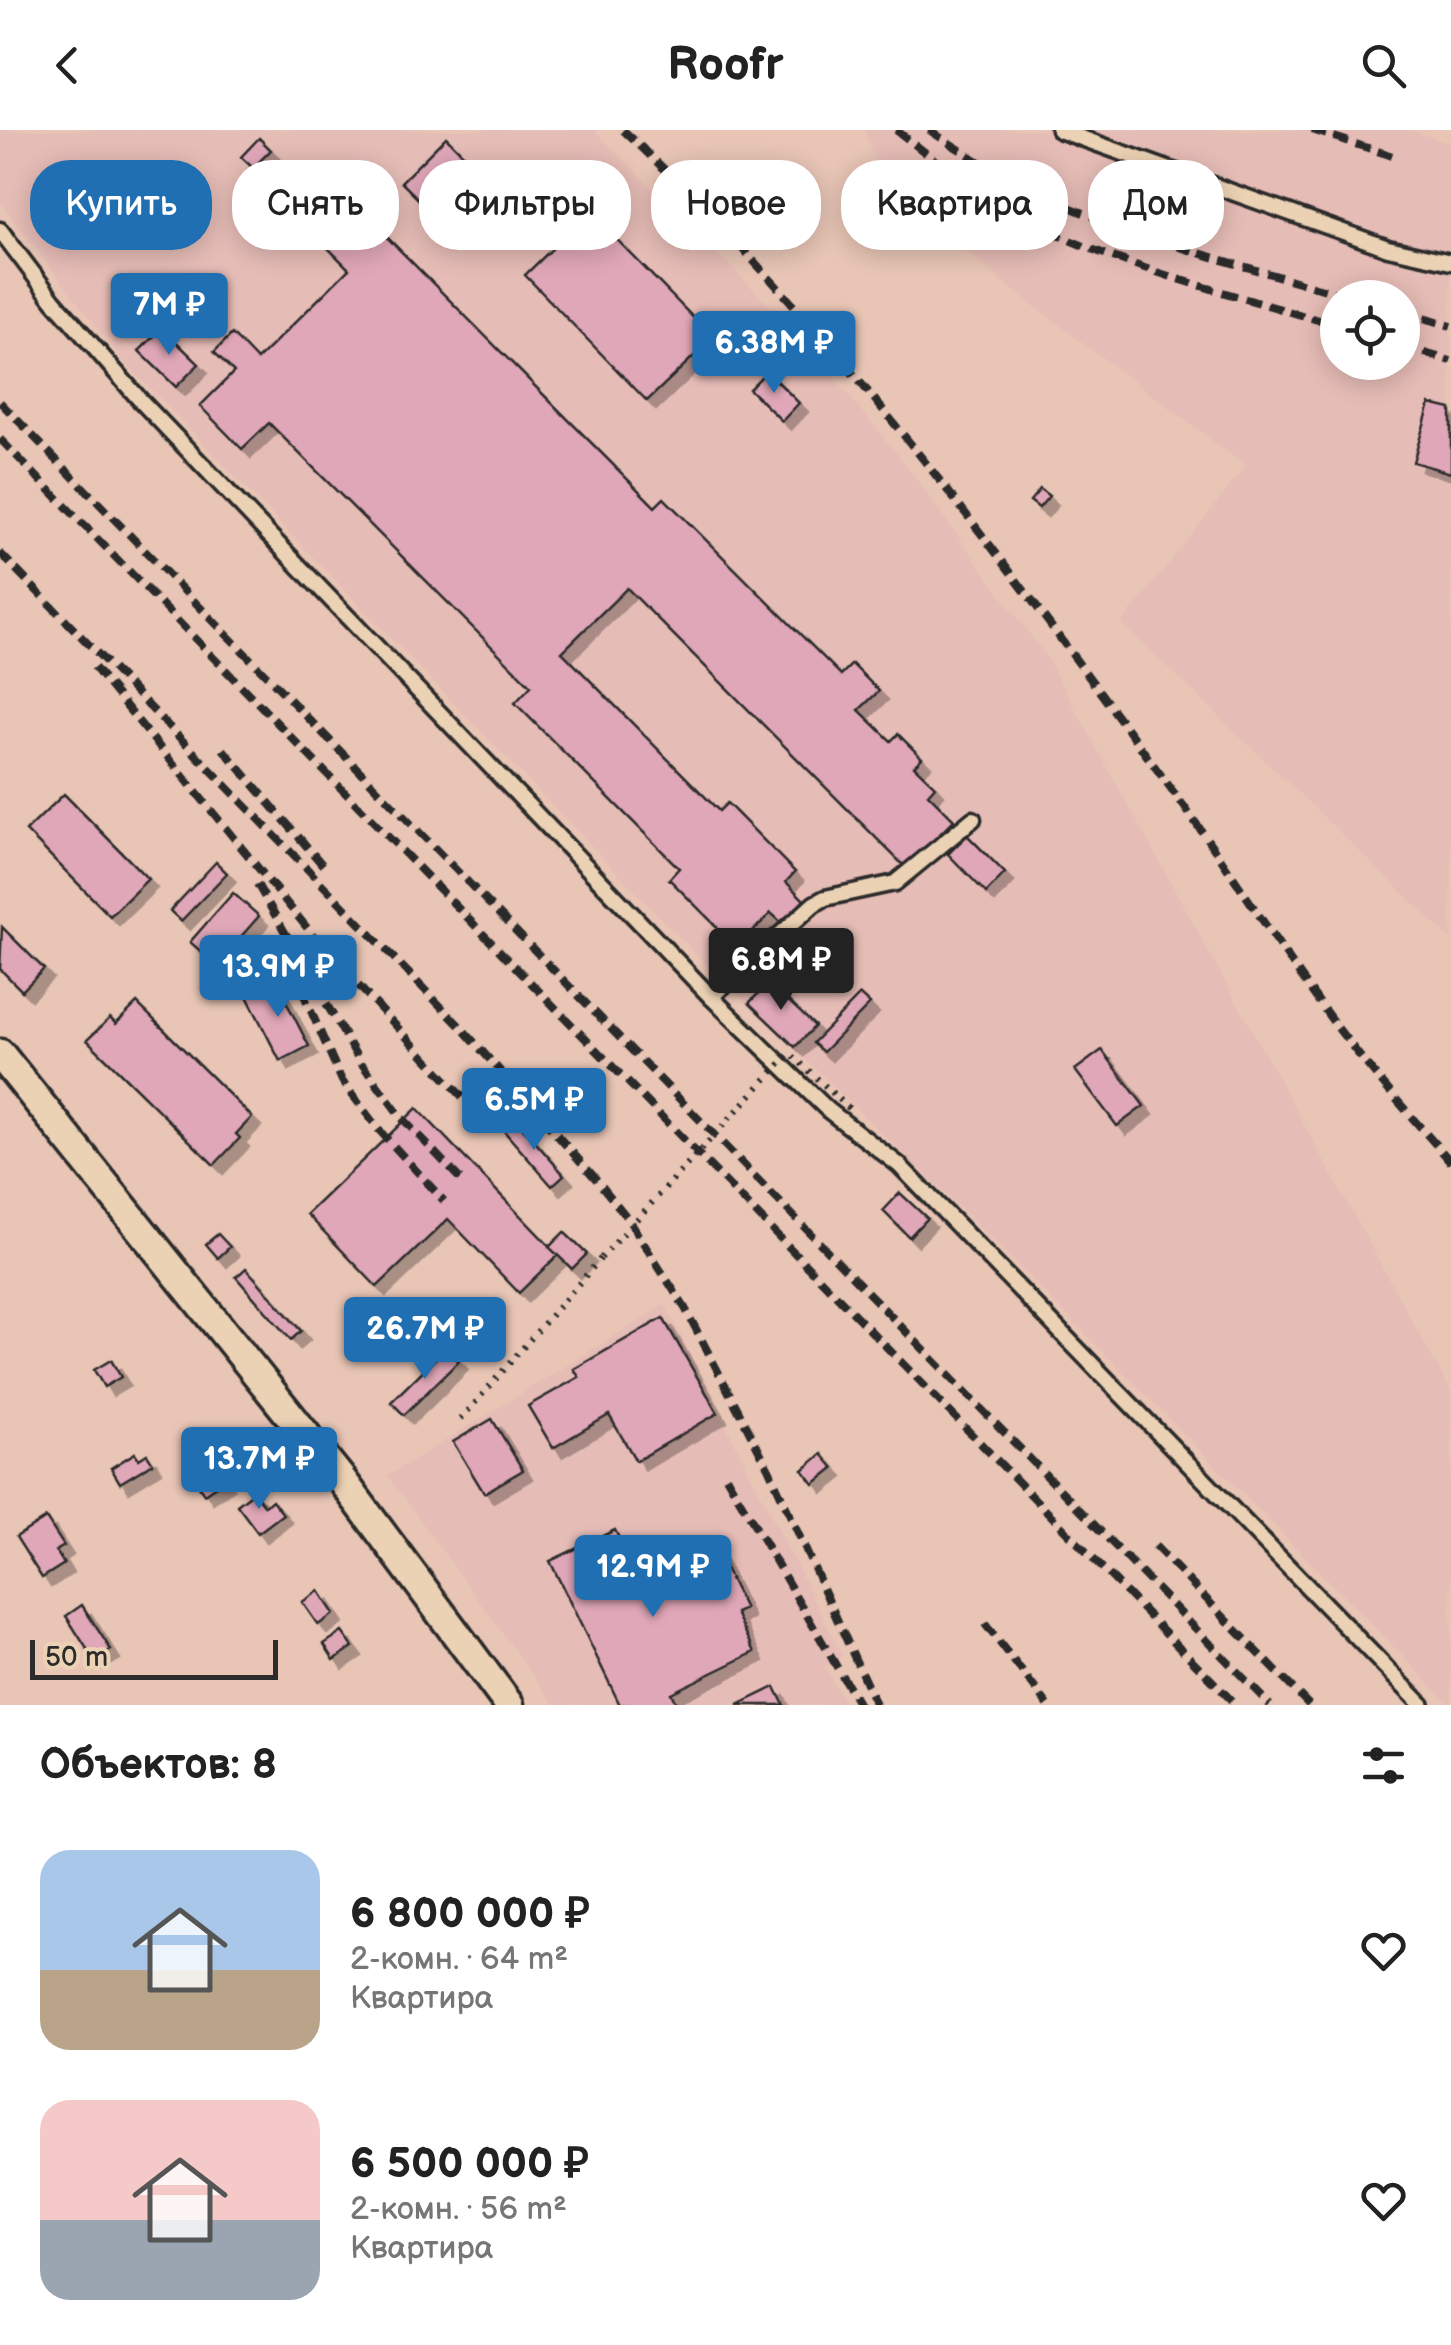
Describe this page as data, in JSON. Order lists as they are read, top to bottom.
{
  "scale_bar": "50 m",
  "page": {
    "header": "Roofr",
    "chip": [
      "Купить",
      "Снять",
      "Фильтры",
      "Новое",
      "Квартира",
      "Дом"
    ],
    "price": [
      "7M ₽",
      "6.38M ₽",
      "6.8M ₽",
      "13.9M ₽",
      "6.5M ₽",
      "26.7M ₽",
      "13.7M ₽",
      "12.9M ₽"
    ],
    "scale": "50 m",
    "heading": "Объектов: 8",
    "list": [
      {
        "name": "6 800 000 ₽",
        "note": "2-комн. · 64 m² · Квартира"
      },
      {
        "name": "6 500 000 ₽",
        "note": "2-комн. · 56 m² · Квартира"
      }
    ]
  }
}
